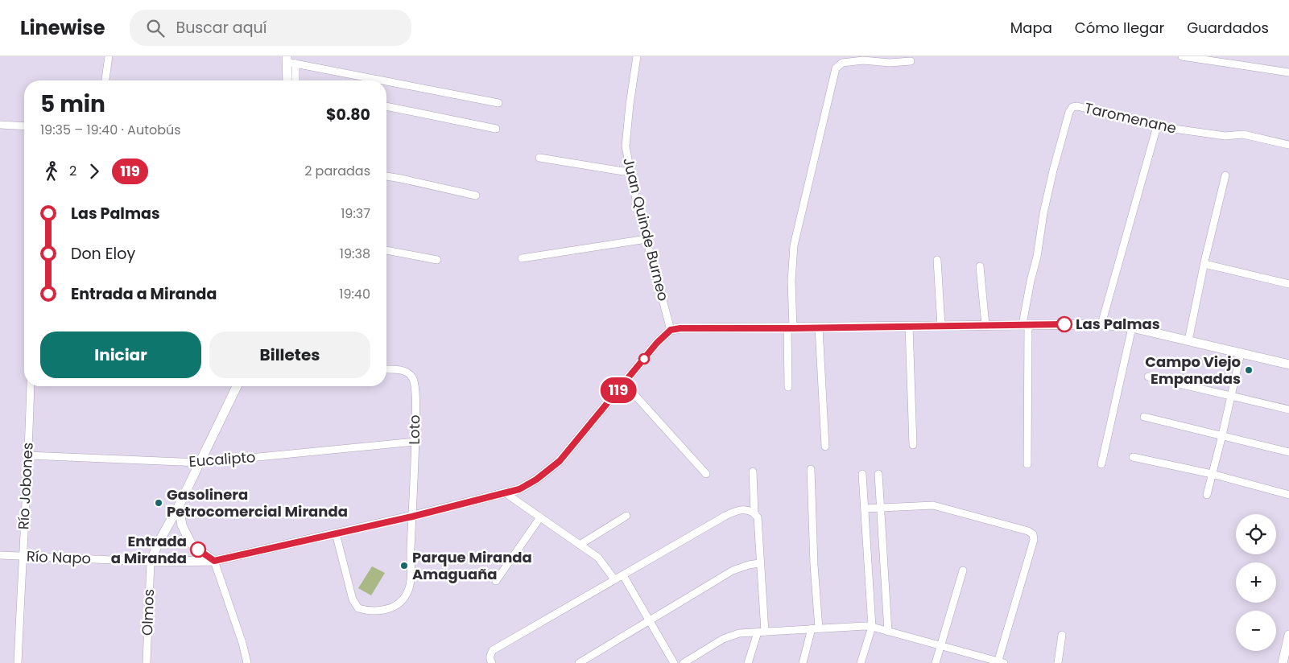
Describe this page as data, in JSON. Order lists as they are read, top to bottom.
{
  "streets": {
    "street": [
      "Taromenane",
      "Juan Quinde Burneo",
      "Loto",
      "Eucalipto",
      "Río Jobones",
      "Río Napo",
      "Olmos"
    ]
  },
  "crossings": [
    ["Juan Quinde Burneo", "Río Napo"],
    ["Loto", "Eucalipto"],
    ["Loto", "Río Napo"],
    ["Eucalipto", "Río Jobones"],
    ["Río Jobones", "Río Napo"],
    ["Río Napo", "Olmos"]
  ],
  "places": [
    "Las Palmas",
    "Campo Viejo Empanadas",
    "Gasolinera Petrocomercial Miranda",
    "Entrada a Miranda",
    "Parque Miranda Amaguaña"
  ],
  "lines": ["bus line 119"],
  "page": {
    "header": "Linewise",
    "search": "Buscar aquí",
    "nav": ["Mapa", "Cómo llegar", "Guardados"],
    "on_map": "119",
    "heading": ["5 min", "19:35 – 19:40 · Autobús", "$0.80"],
    "legs": ["2", "119", "2 paradas"],
    "list": [
      {
        "name": "Las Palmas",
        "value": "19:37"
      },
      {
        "name": "Don Eloy",
        "value": "19:38"
      },
      {
        "name": "Entrada a Miranda",
        "value": "19:40"
      }
    ],
    "buttons": ["Iniciar", "Billetes"],
    "map_buttons": ["+", "−"]
  }
}
